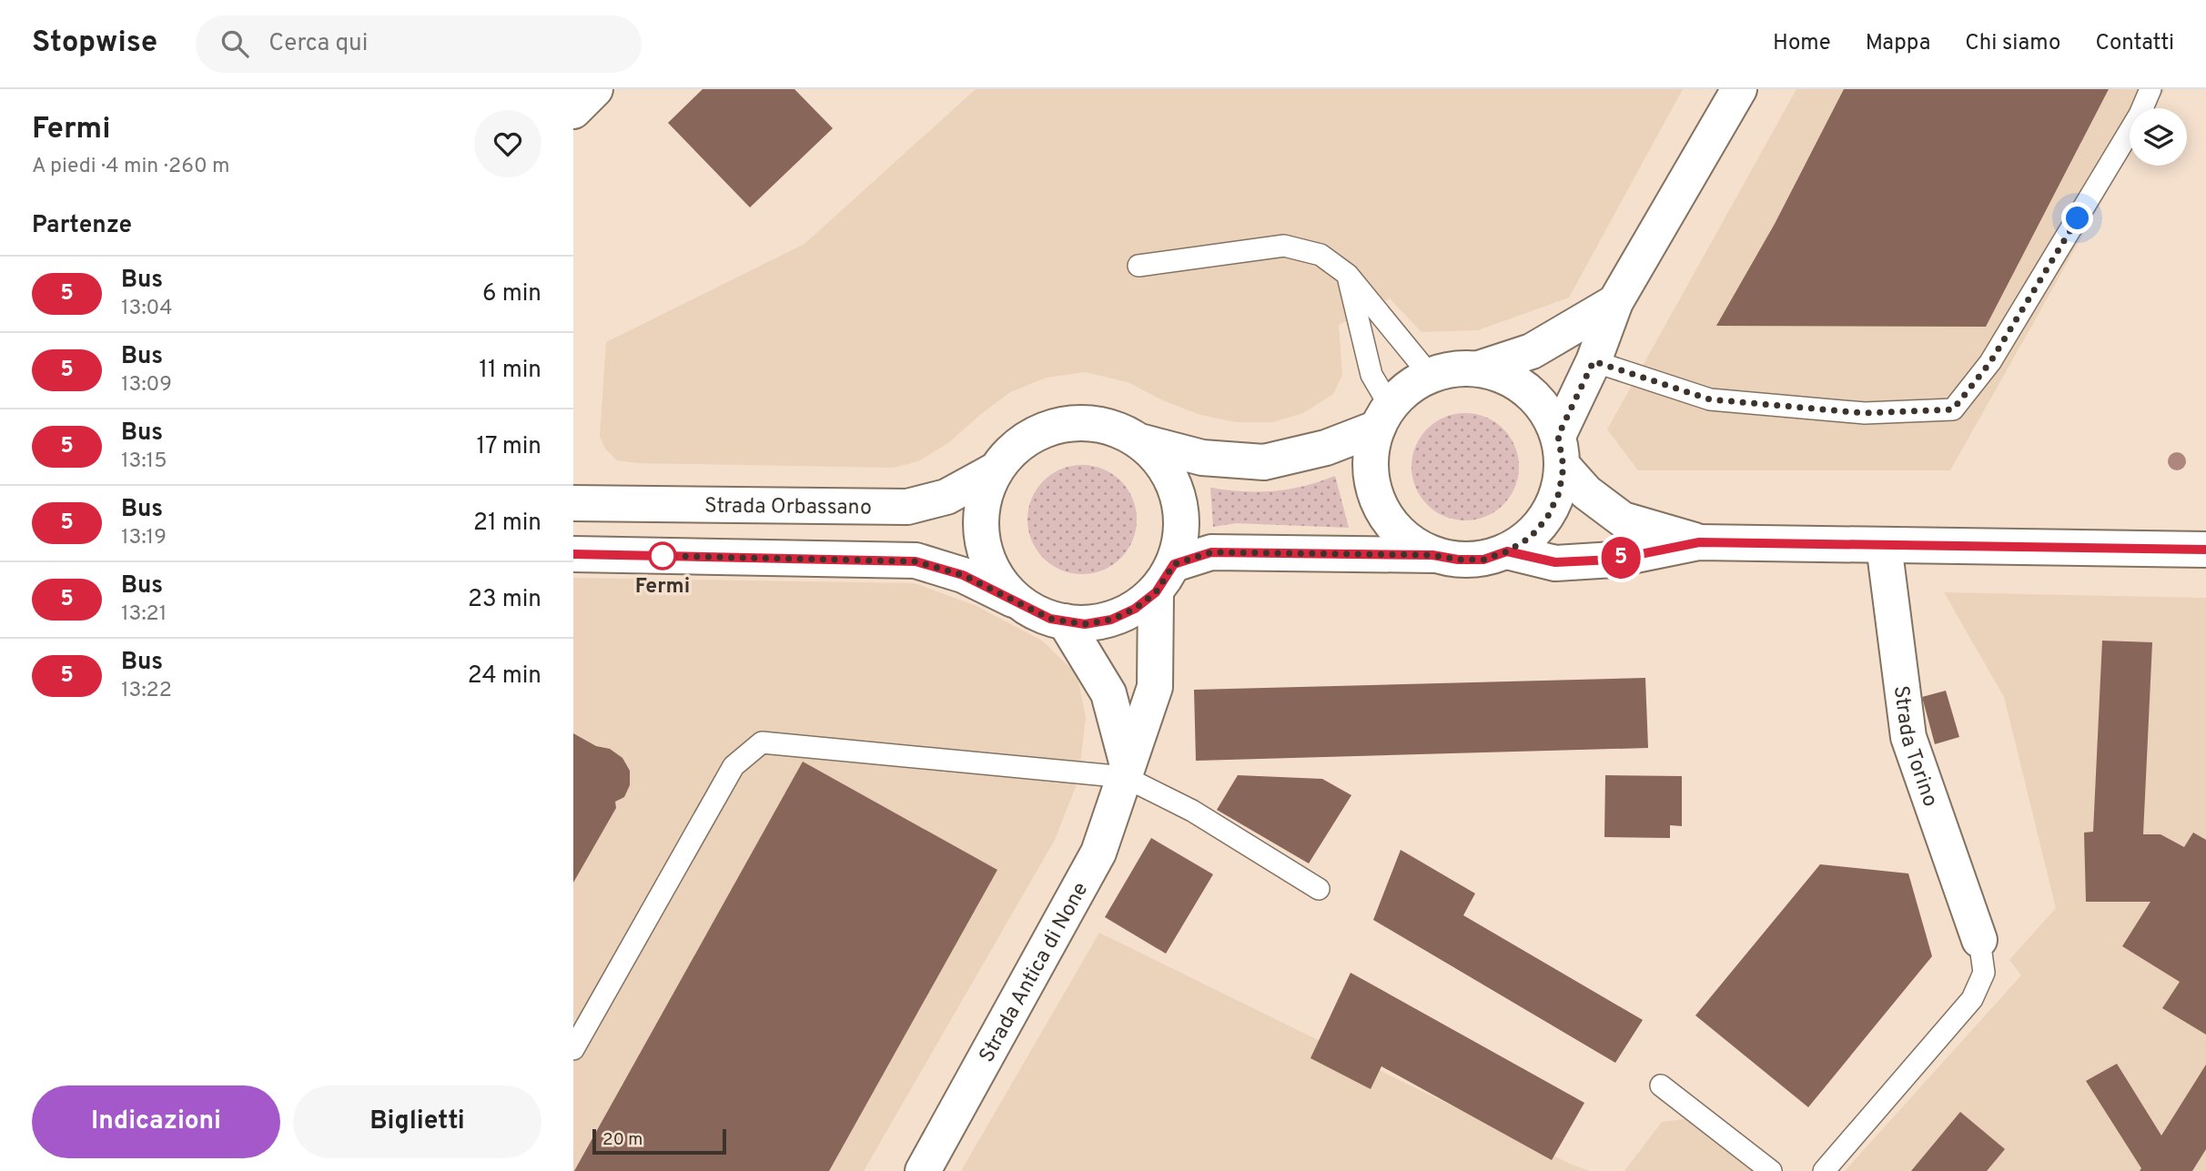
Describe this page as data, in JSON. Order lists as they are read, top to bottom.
{
  "streets": {
    "main road": ["Strada Orbassano", "Strada Torino", "Strada Antica di None"]
  },
  "crossings": [
    ["Strada Orbassano", "Strada Antica di None"]
  ],
  "places": ["Fermi"],
  "lines": ["bus line 5"],
  "scale_bar": "20 m",
  "page": {
    "header": "Stopwise",
    "search": "Cerca qui",
    "nav": [
      "Home",
      "Mappa",
      "Chi siamo",
      "Contatti"
    ],
    "heading": [
      ["Fermi", "A piedi · 4 min · 260 m"],
      "Partenze"
    ],
    "on_map": "5",
    "list": [
      {
        "mark": "5",
        "name": "Bus",
        "note": "13:04",
        "value": "6 min"
      },
      {
        "mark": "5",
        "name": "Bus",
        "note": "13:09",
        "value": "11 min"
      },
      {
        "mark": "5",
        "name": "Bus",
        "note": "13:15",
        "value": "17 min"
      },
      {
        "mark": "5",
        "name": "Bus",
        "note": "13:19",
        "value": "21 min"
      },
      {
        "mark": "5",
        "name": "Bus",
        "note": "13:21",
        "value": "23 min"
      },
      {
        "mark": "5",
        "name": "Bus",
        "note": "13:22",
        "value": "24 min"
      }
    ],
    "buttons": ["Indicazioni", "Biglietti"],
    "scale": "20 m"
  }
}
